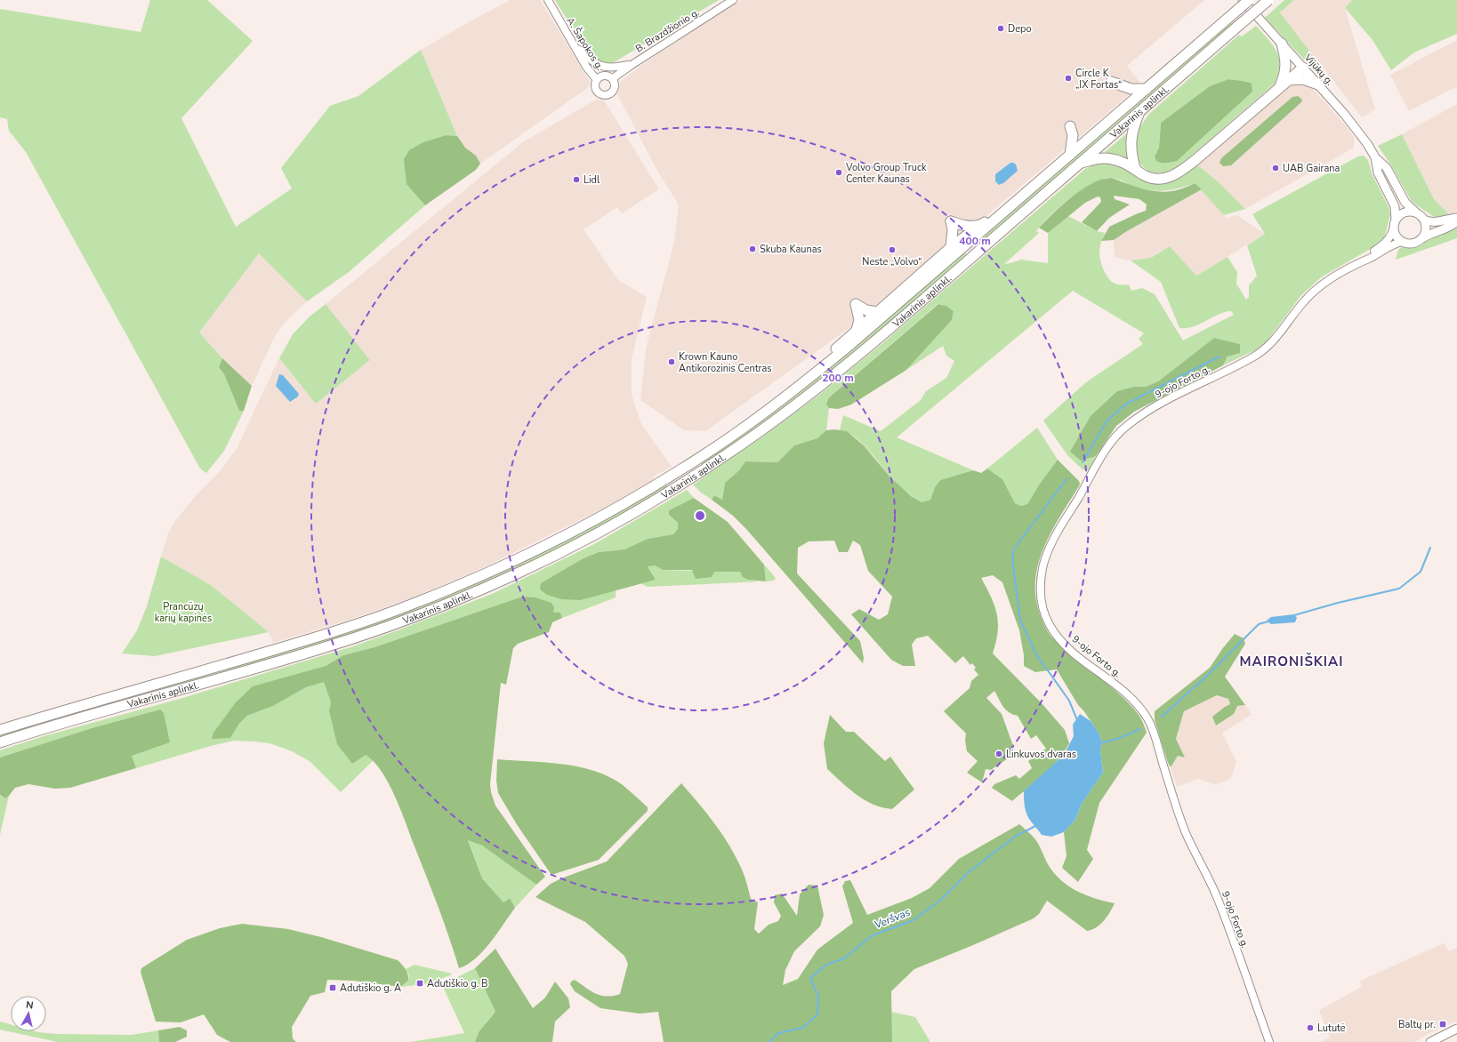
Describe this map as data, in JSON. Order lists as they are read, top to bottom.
{
  "streets": {
    "highway": ["Vakarinis aplinkl."],
    "main road": ["Vijūkų g."],
    "street": ["B. Brazdžionio g.", "A. Šapokos g.", "9-ojo Forto g."]
  },
  "crossings": [
    ["B. Brazdžionio g.", "A. Šapokos g."],
    ["Vijūkų g.", "9-ojo Forto g."]
  ],
  "districts": ["MAIRONIŠKIAI"],
  "water": ["Veršvas"],
  "parks": ["Prancūzų karių kapinės"],
  "places": {
    "other": [
      "Depo",
      "Circle K „IX Fortas“",
      "UAB Gairana",
      "Volvo Group Truck Center Kaunas",
      "Lidl",
      "Skuba Kaunas",
      "Neste „Volvo“",
      "Krown Kauno Antikorozinis Centras",
      "Linkuvos dvaras",
      "Lututė"
    ],
    "transit": ["Adutiškio g. B", "Adutiškio g. A", "Baltų pr."]
  },
  "north": "top",
  "rings": ["400 m", "200 m"]
}
